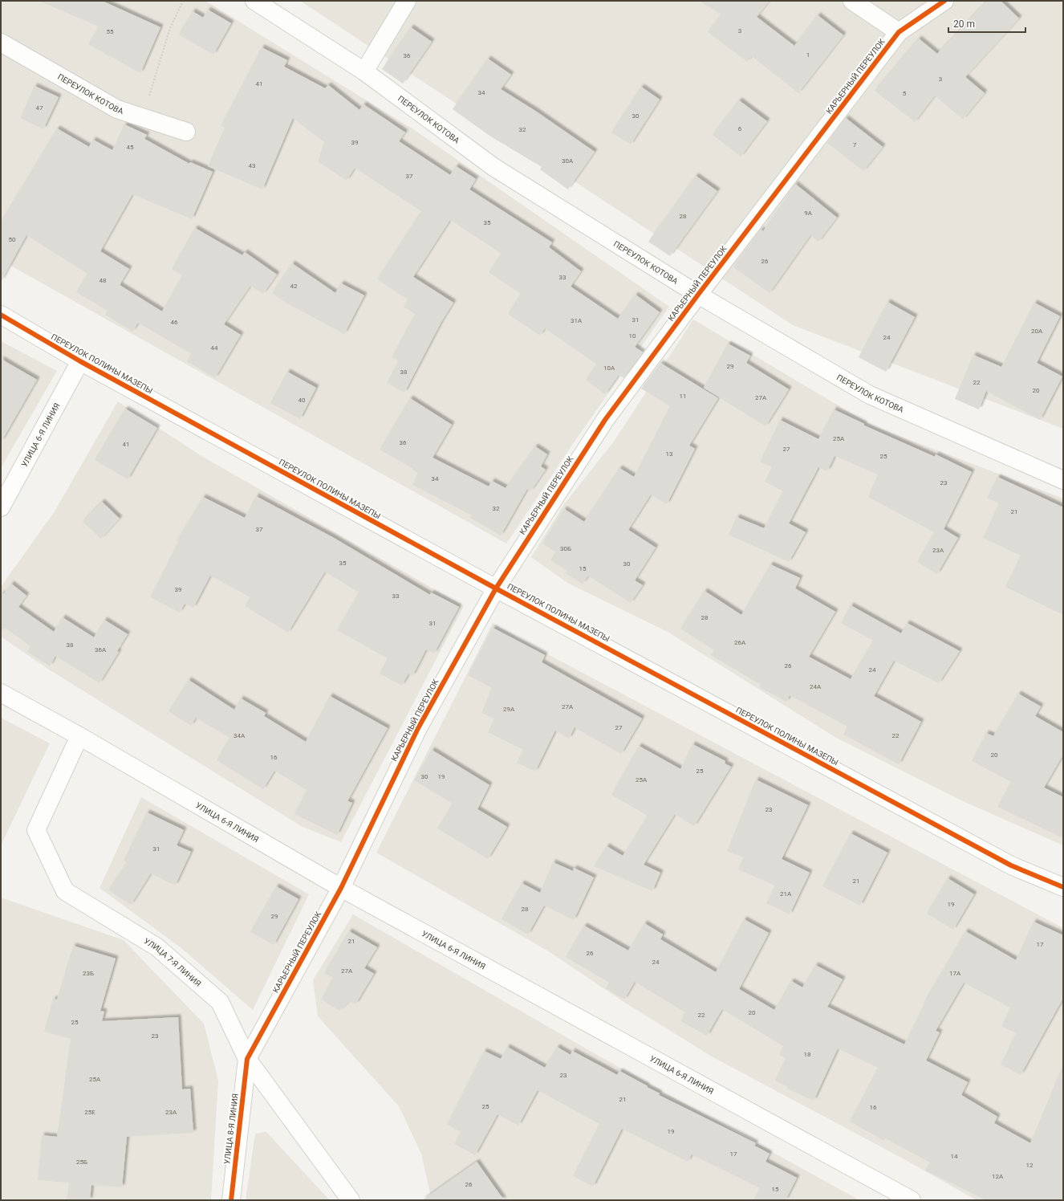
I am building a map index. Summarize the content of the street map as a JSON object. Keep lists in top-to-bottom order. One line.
{"streets":{"street":["КАРЬЕРНЫЙ ПЕРЕУЛОК","ПЕРЕУЛОК КОТОВА","ПЕРЕУЛОК ПОЛИНЫ МАЗЕПЫ","УЛИЦА 6-Я ЛИНИЯ","УЛИЦА 7-Я ЛИНИЯ","УЛИЦА 8-Я ЛИНИЯ"]},"crossings":[["КАРЬЕРНЫЙ ПЕРЕУЛОК","ПЕРЕУЛОК КОТОВА"],["КАРЬЕРНЫЙ ПЕРЕУЛОК","ПЕРЕУЛОК ПОЛИНЫ МАЗЕПЫ"],["КАРЬЕРНЫЙ ПЕРЕУЛОК","УЛИЦА 6-Я ЛИНИЯ"],["КАРЬЕРНЫЙ ПЕРЕУЛОК","УЛИЦА 7-Я ЛИНИЯ"],["КАРЬЕРНЫЙ ПЕРЕУЛОК","УЛИЦА 8-Я ЛИНИЯ"],["ПЕРЕУЛОК ПОЛИНЫ МАЗЕПЫ","УЛИЦА 6-Я ЛИНИЯ"],["УЛИЦА 6-Я ЛИНИЯ","УЛИЦА 7-Я ЛИНИЯ"],["УЛИЦА 7-Я ЛИНИЯ","УЛИЦА 8-Я ЛИНИЯ"]],"house_numbers":["3","55","1","36","3","41","34","5","47","30","6","32","39","7","45","30А","43","37","9А","28","35","50","26","33","48","42","31","31А","46","20А","10","24","44","29","10А","38","22","20","11","27А","40","25А","36","41","27","13","25","34","23","32","21","37","30Б","23А","35","30","15","39","33","28","31","26А","38","36А","26","24","24А","27А","29А","27","34А","22","20","16","25","30","19","25А","23","31","21","21А","19","28","29","21","17","26","24","27А","23Б","17А","20","22","25","23","18","23","25А","21","25","16","25Е","23А","19","17","14","25Б","12","12А","26","15"],"scale_bar":"20 m"}
